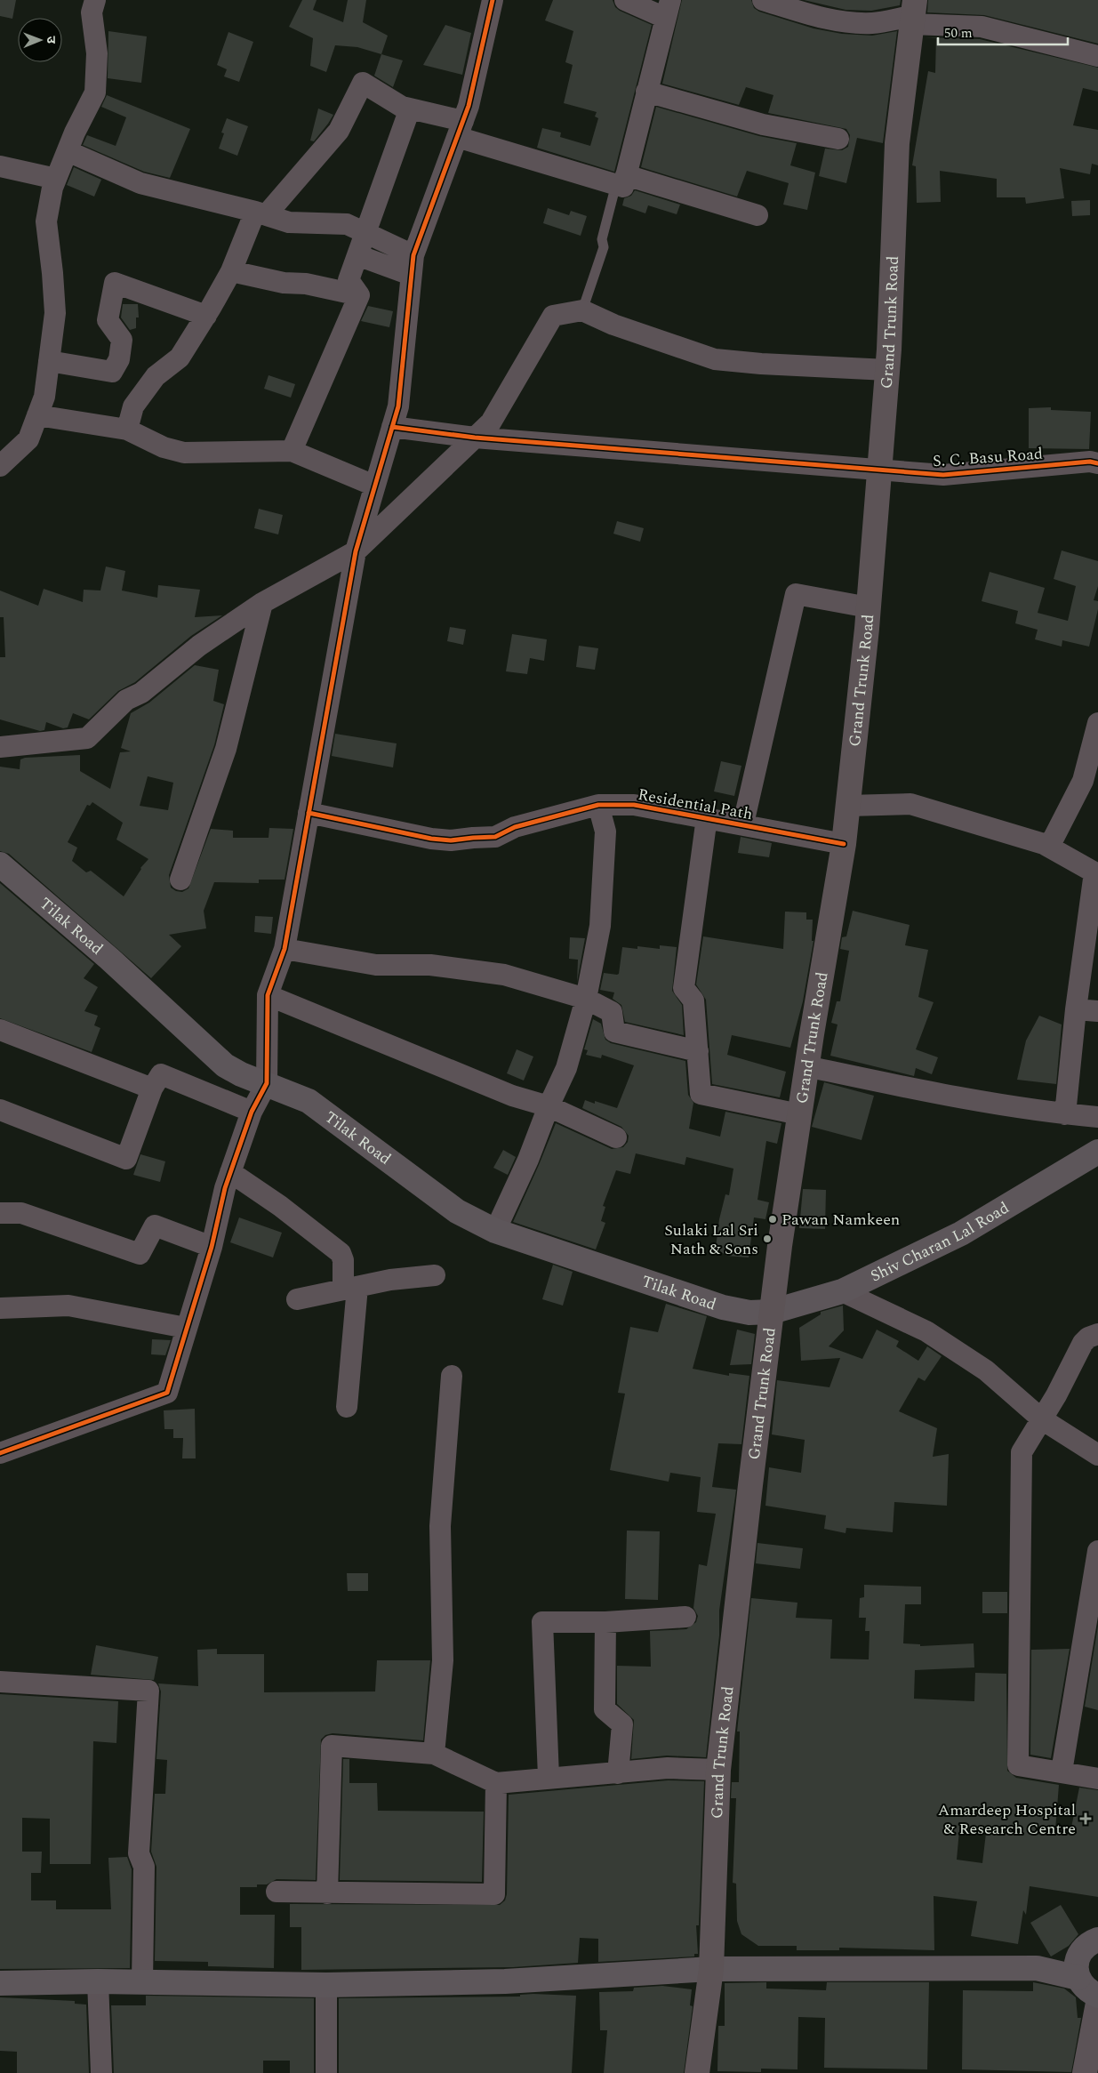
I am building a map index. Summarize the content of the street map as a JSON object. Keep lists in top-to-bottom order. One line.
{"streets":{"main road":["Grand Trunk Road","Tilak Road","Shiv Charan Lal Road"],"street":["S. C. Basu Road","Residential Path"]},"crossings":[["Grand Trunk Road","S. C. Basu Road"],["Grand Trunk Road","Residential Path"],["Grand Trunk Road","Tilak Road"],["Grand Trunk Road","Shiv Charan Lal Road"],["Tilak Road","Shiv Charan Lal Road"]],"places":{"other":["Pawan Namkeen","Sulaki Lal Sri Nath & Sons"],"health":["Amardeep Hospital & Research Centre"]},"scale_bar":"50 m","north":"right"}
